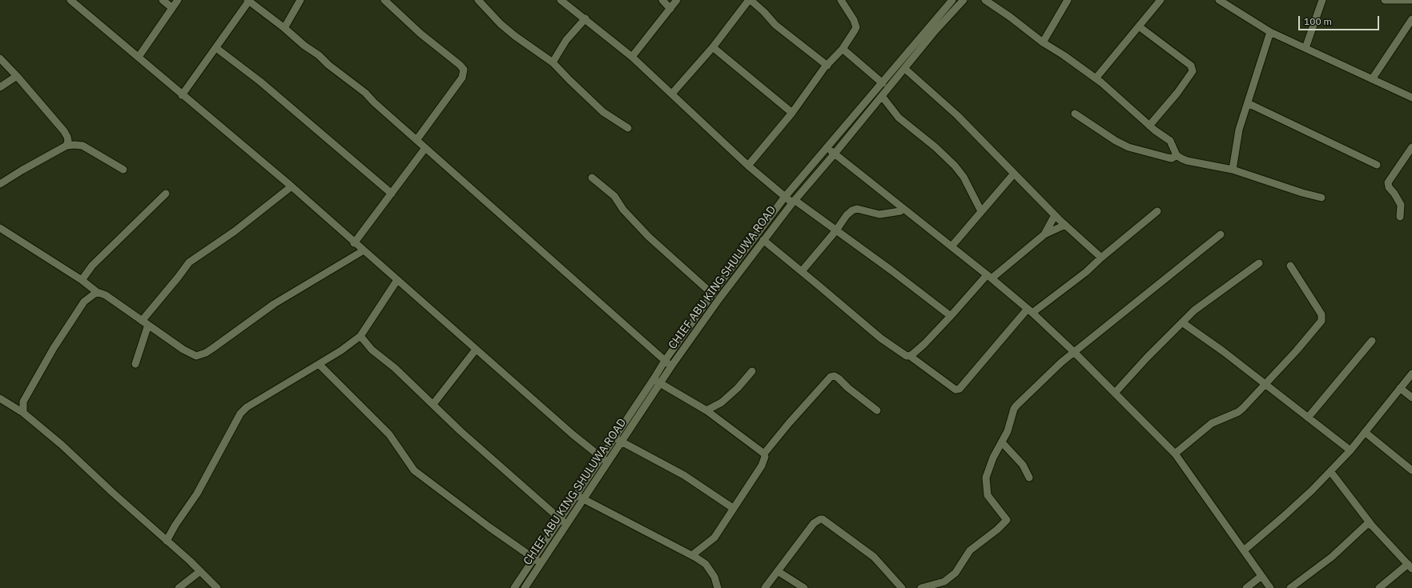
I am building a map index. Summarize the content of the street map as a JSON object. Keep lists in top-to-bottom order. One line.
{"streets":{"street":["CHIEF ABU KING SHULUWA ROAD"]},"scale_bar":"100 m"}
